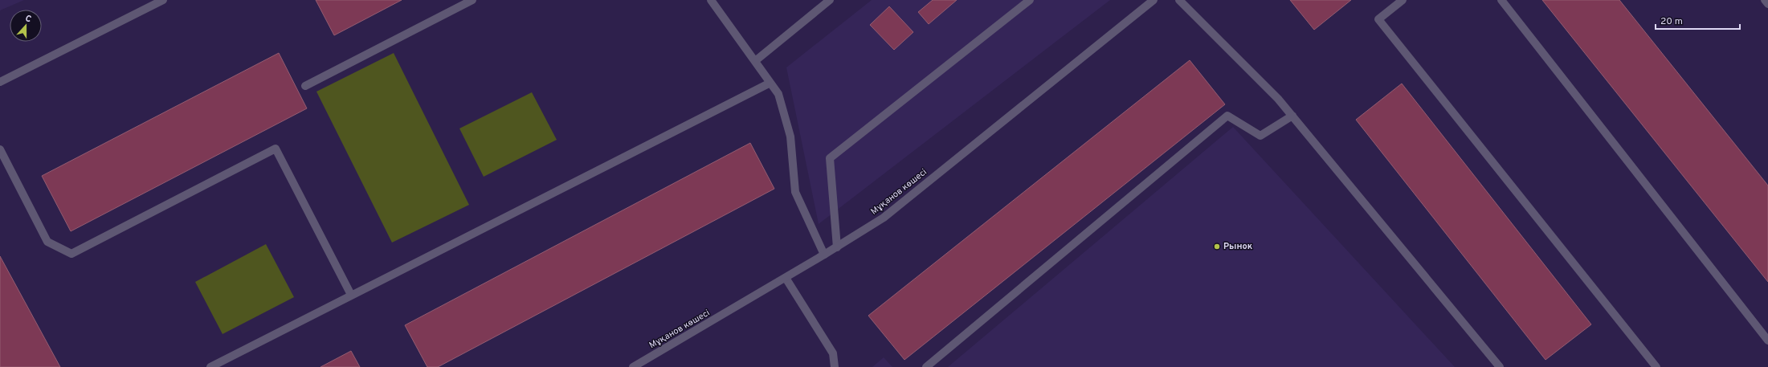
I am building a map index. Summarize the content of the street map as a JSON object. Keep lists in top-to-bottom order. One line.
{"streets":{"street":["Мұқанов көшесі"]},"places":["Рынок"],"scale_bar":"20 m","north":"top"}
